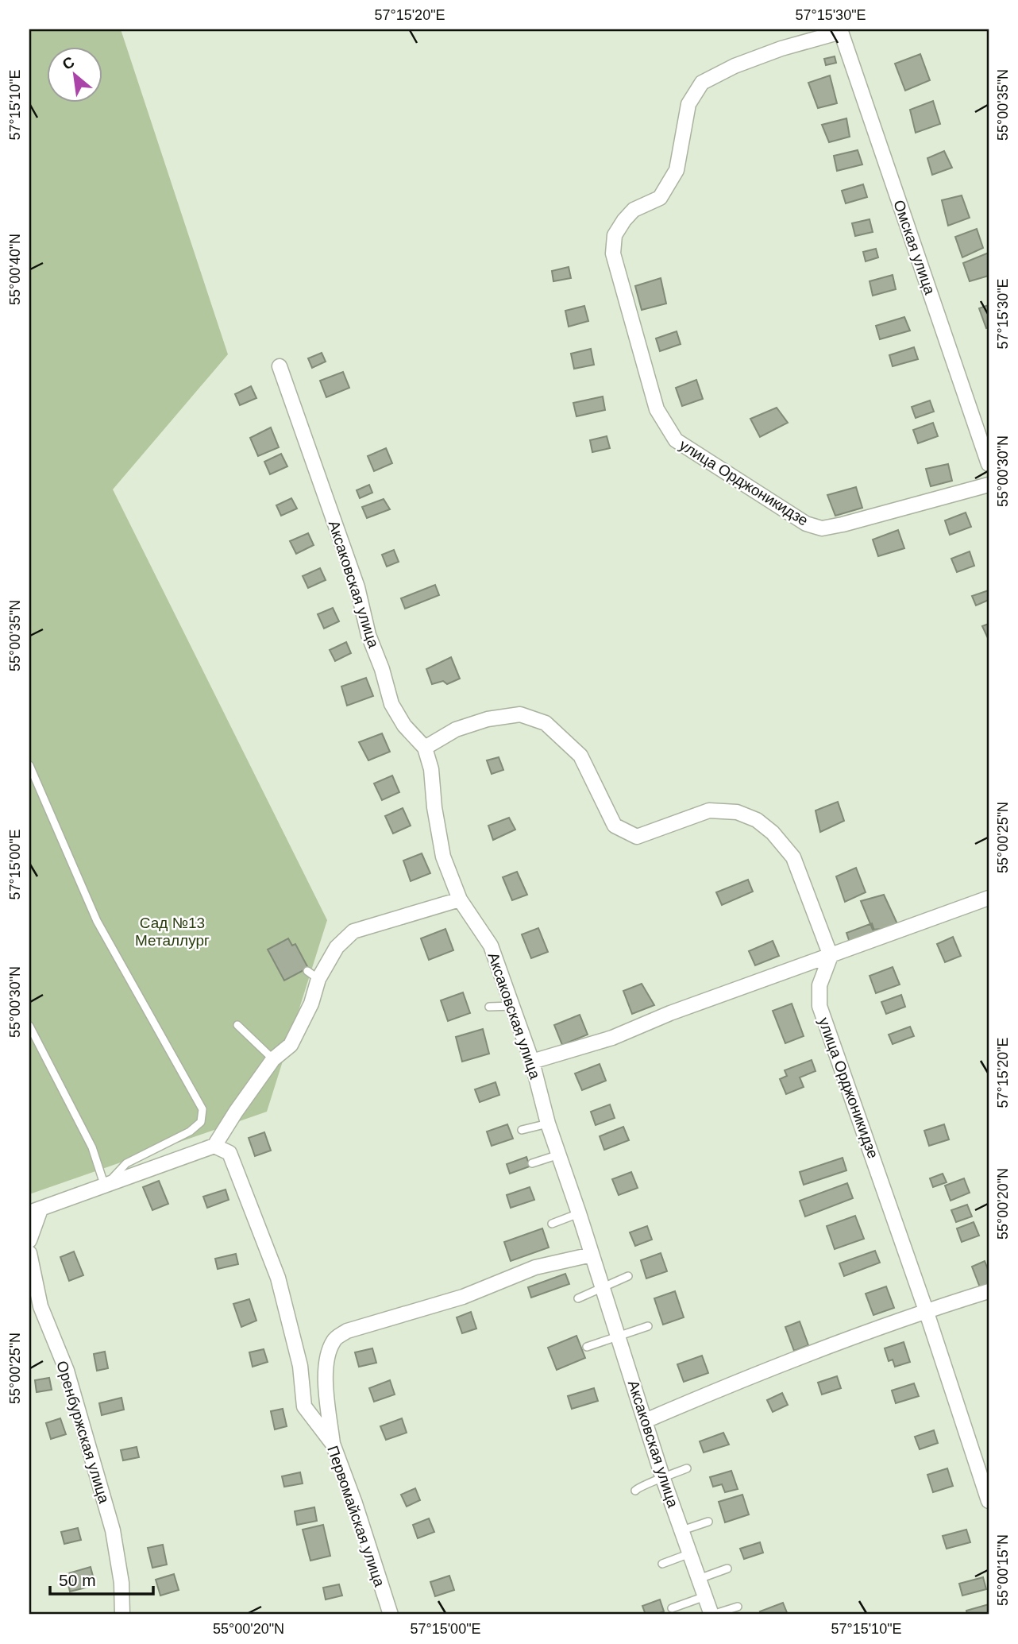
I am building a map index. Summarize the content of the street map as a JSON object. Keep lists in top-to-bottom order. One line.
{"streets":{"street":["Омская улица","улица Орджоникидзе","Аксаковская улица","Оренбуржская улица","Первомайская улица"]},"crossings":[["Омская улица","улица Орджоникидзе"]],"parks":["Сад №13 Металлург"],"scale_bar":"50 m","north":"top left","coordinates":["57°15'20\"E","57°15'30\"E","55°00'35\"N","57°15'10\"E","55°00'40\"N","55°00'30\"N","55°00'25\"N","57°15'00\"E","55°00'20\"N","55°00'15\"N"]}
